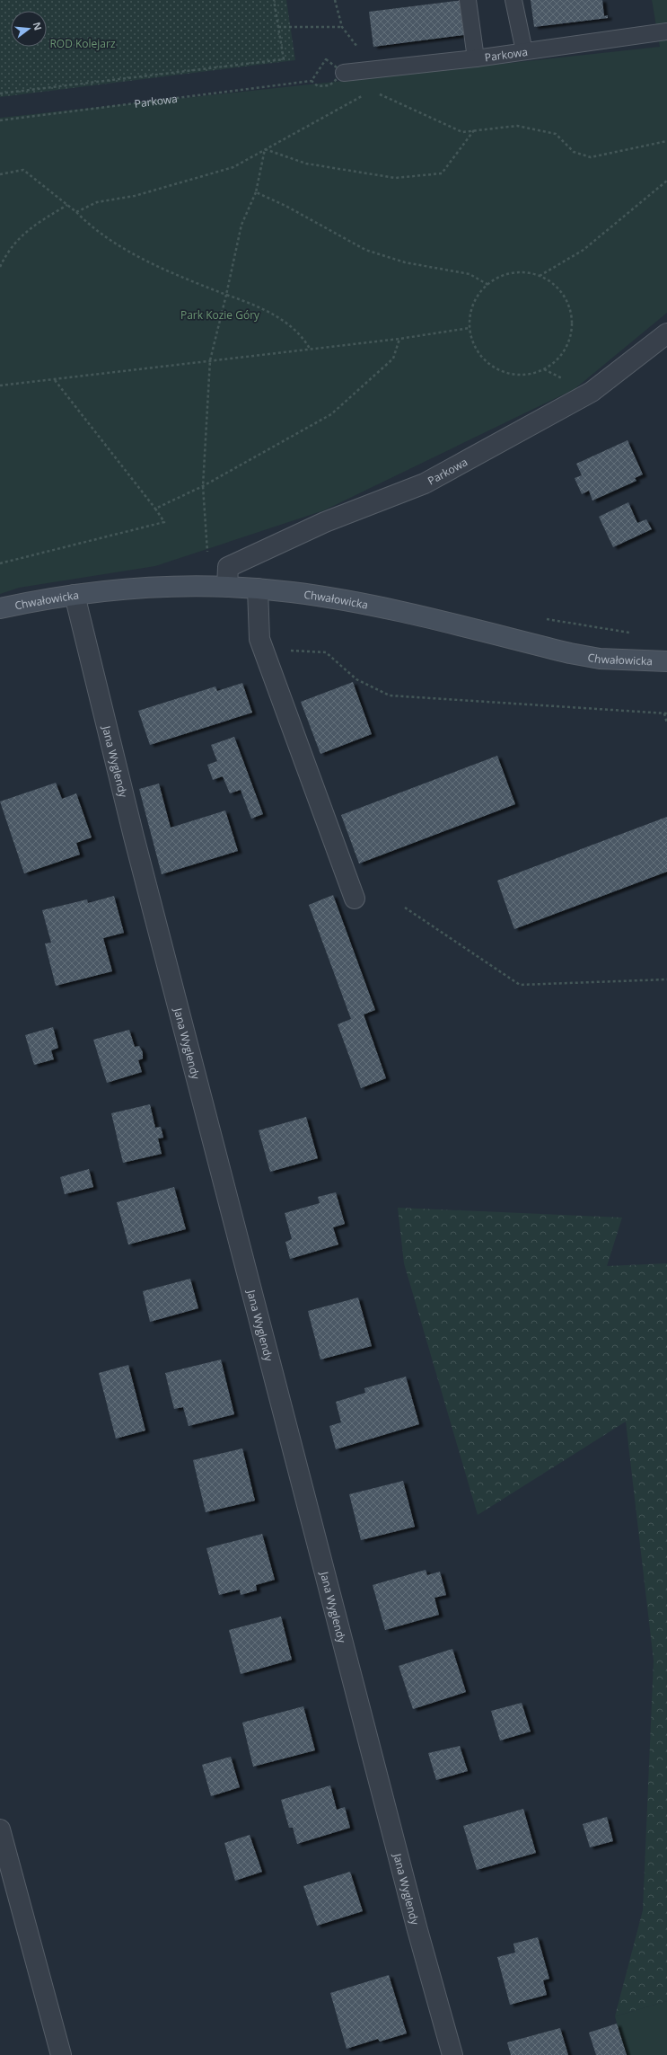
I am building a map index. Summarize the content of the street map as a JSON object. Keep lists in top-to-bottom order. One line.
{"streets":{"main road":["Chwałowicka"],"street":["Parkowa","Jana Wyglendy"]},"crossings":[["Parkowa","Chwałowicka"],["Chwałowicka","Jana Wyglendy"]],"parks":["ROD Kolejarz","Park Kozie Góry"],"north":"right"}
